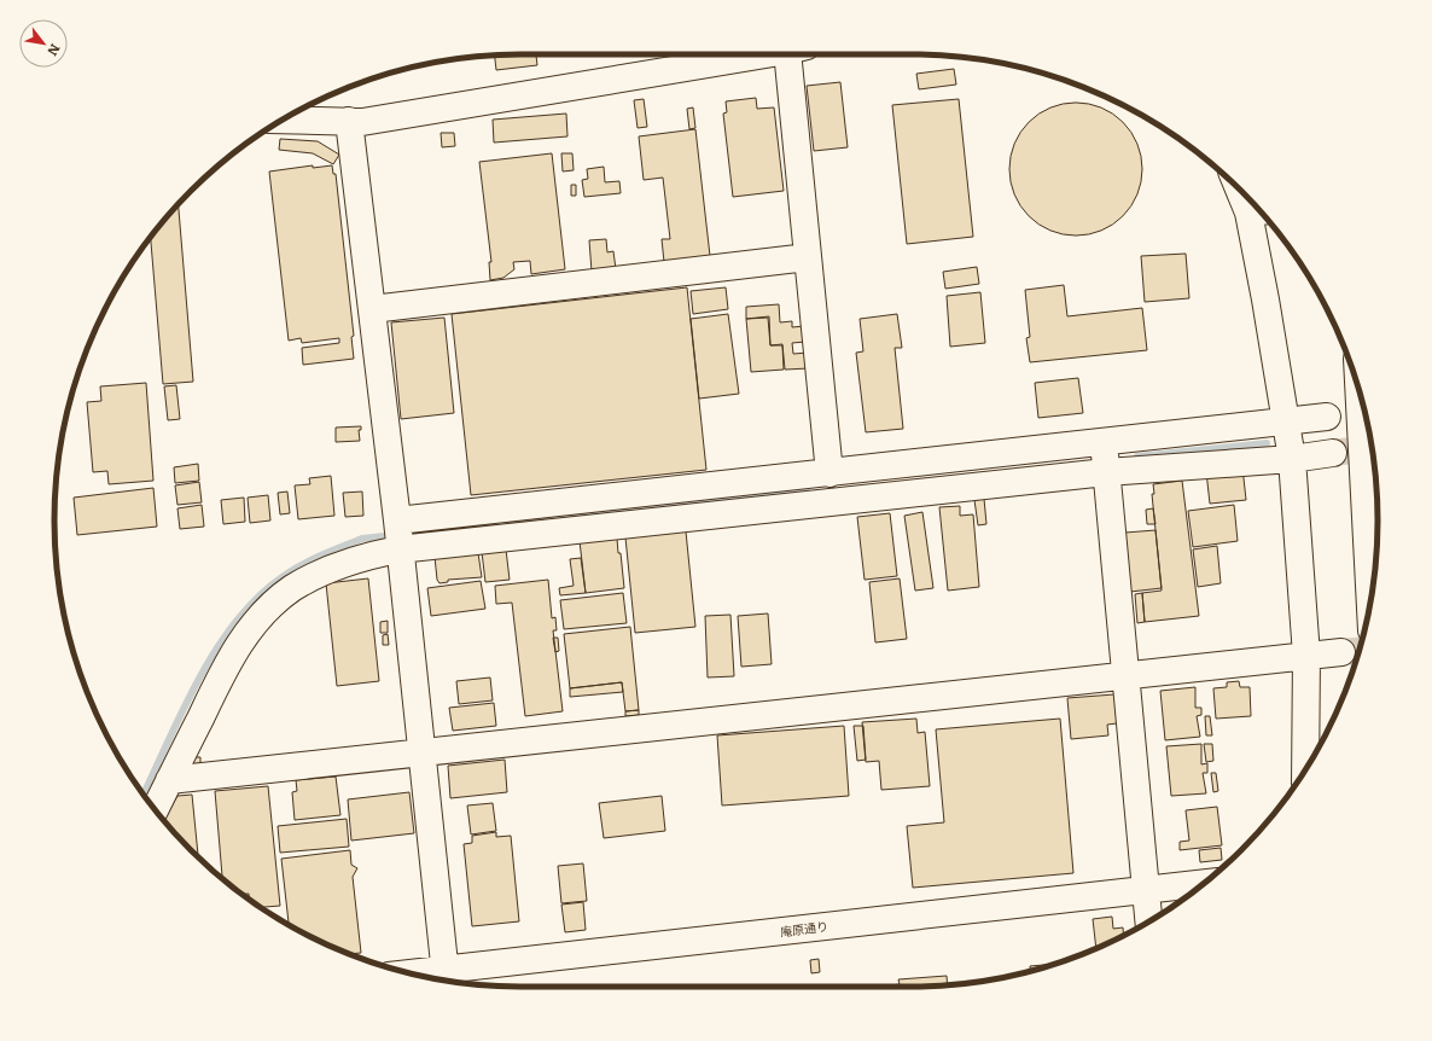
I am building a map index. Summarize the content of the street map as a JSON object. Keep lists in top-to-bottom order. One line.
{"streets":{"main road":["庵原通り"]},"north":"bottom right"}
